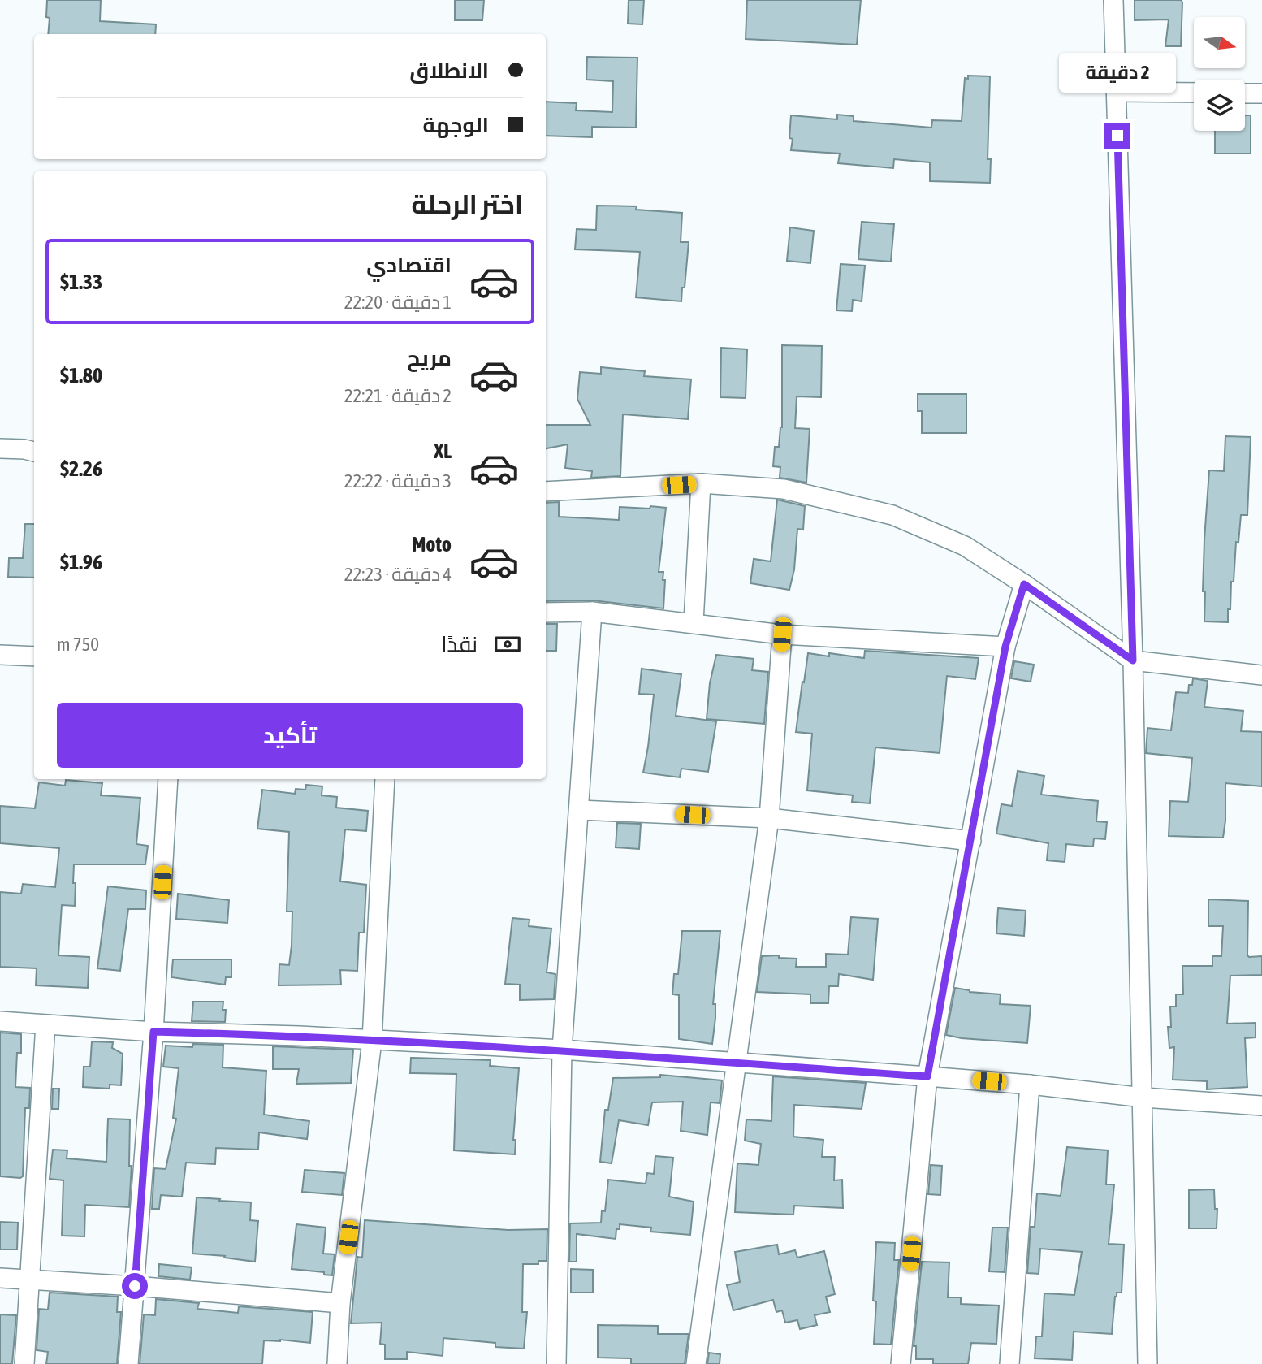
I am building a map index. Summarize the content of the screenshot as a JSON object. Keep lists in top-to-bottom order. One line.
{"north":"right","page":{"banner":["الانطلاق","الوجهة"],"bubble":"2 دقيقة","heading":"اختر الرحلة","list":[{"name":"اقتصادي","note":"1 دقيقة · 22:20","value":"$1.33"},{"name":"مريح","note":"2 دقيقة · 22:21","value":"$1.80"},{"name":"XL","note":"3 دقيقة · 22:22","value":"$2.26"},{"name":"Moto","note":"4 دقيقة · 22:23","value":"$1.96"}],"pay":["نقدًا","750 m"],"buttons":"تأكيد"}}
